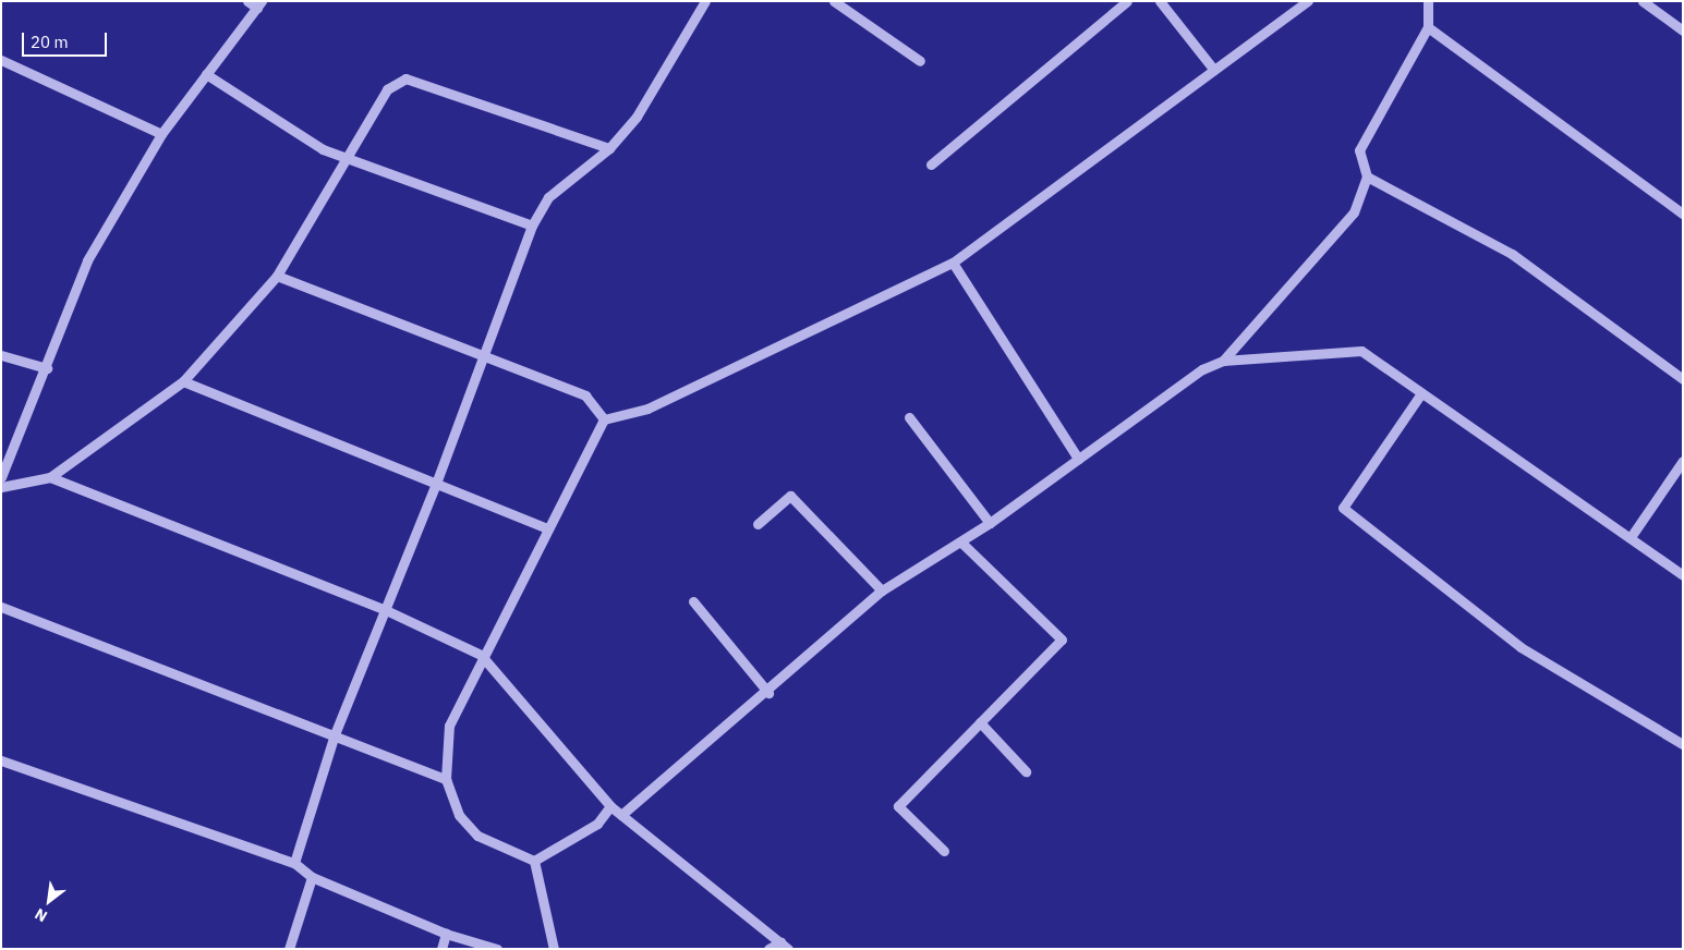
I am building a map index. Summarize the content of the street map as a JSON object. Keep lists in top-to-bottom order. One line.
{"scale_bar":"20 m","north":"bottom left"}
